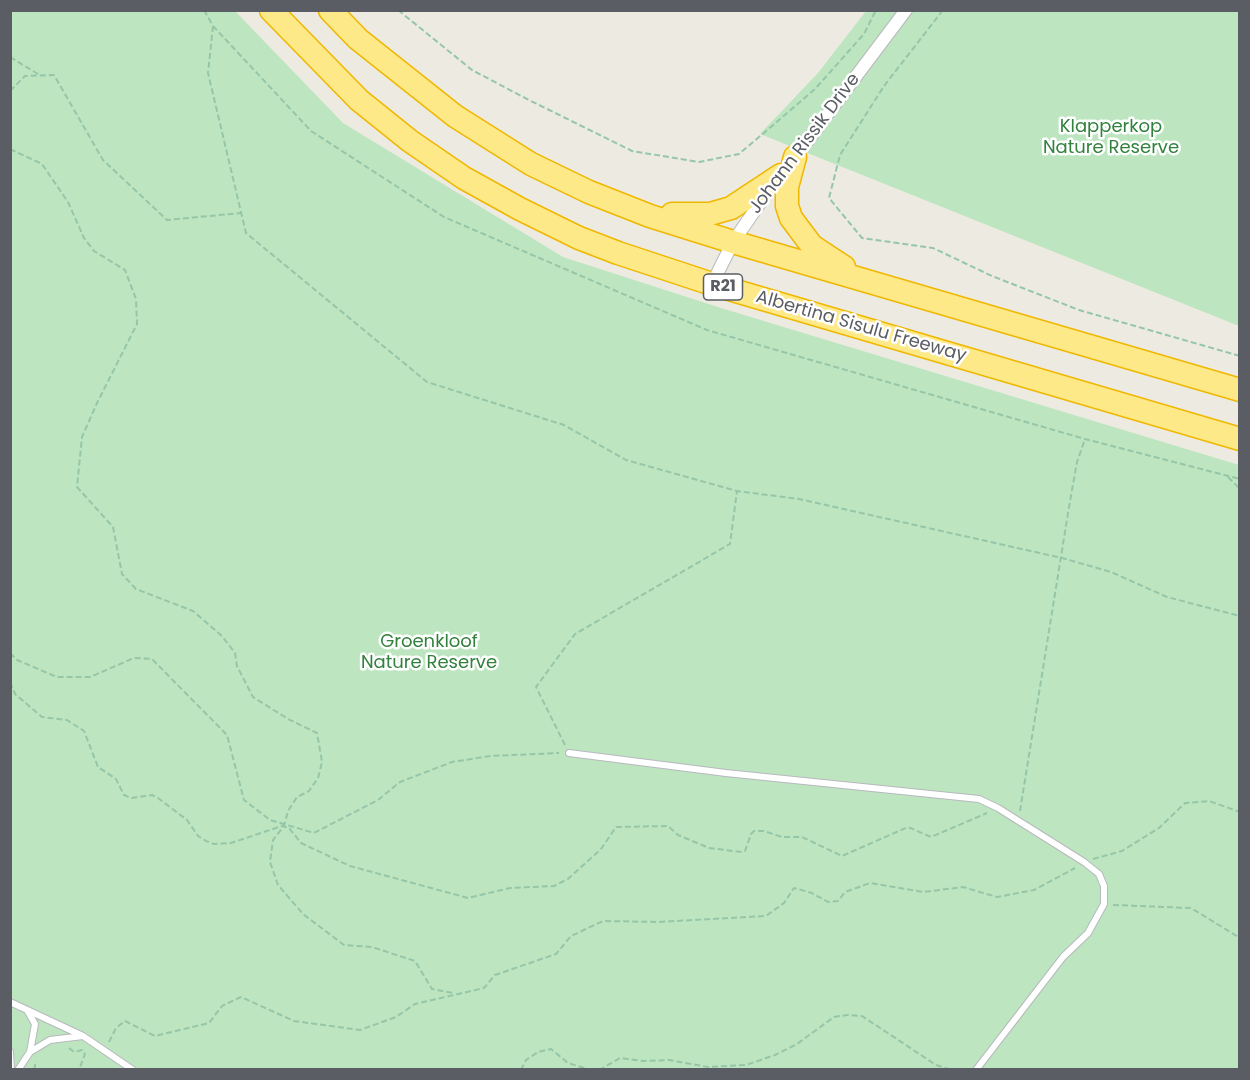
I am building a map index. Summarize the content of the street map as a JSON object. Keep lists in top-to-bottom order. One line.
{"streets":{"highway":["R21","Albertina Sisulu Freeway"],"street":["Johann Rissik Drive"]},"crossings":[["Johann Rissik Drive","Albertina Sisulu Freeway"]],"parks":["Klapperkop Nature Reserve","Groenkloof Nature Reserve"]}
